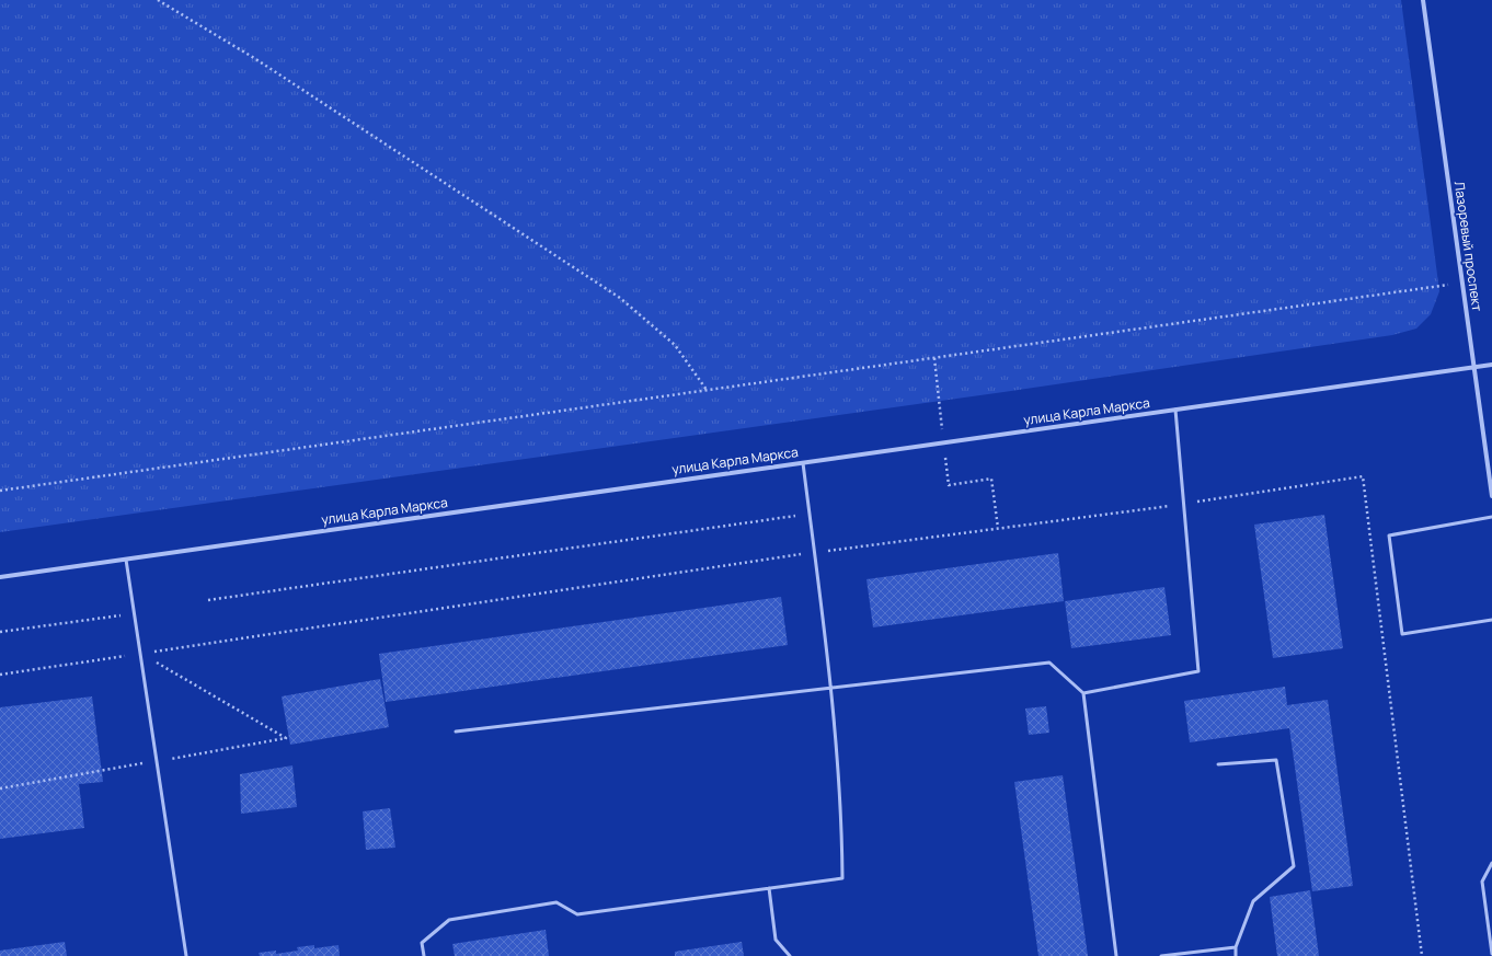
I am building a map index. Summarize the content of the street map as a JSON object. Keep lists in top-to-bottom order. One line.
{"streets":{"street":["Лазоревый проспект","улица Карла Маркса"]},"crossings":[["Лазоревый проспект","улица Карла Маркса"]]}
